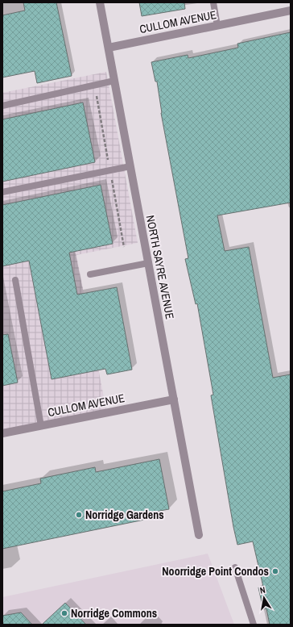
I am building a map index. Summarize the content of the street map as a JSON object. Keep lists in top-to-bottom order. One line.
{"streets":{"street":["CULLOM AVENUE","NORTH SAYRE AVENUE"]},"crossings":[["CULLOM AVENUE","NORTH SAYRE AVENUE"]],"places":["Norridge Gardens","Noorridge Point Condos","Norridge Commons"],"north":"top"}
